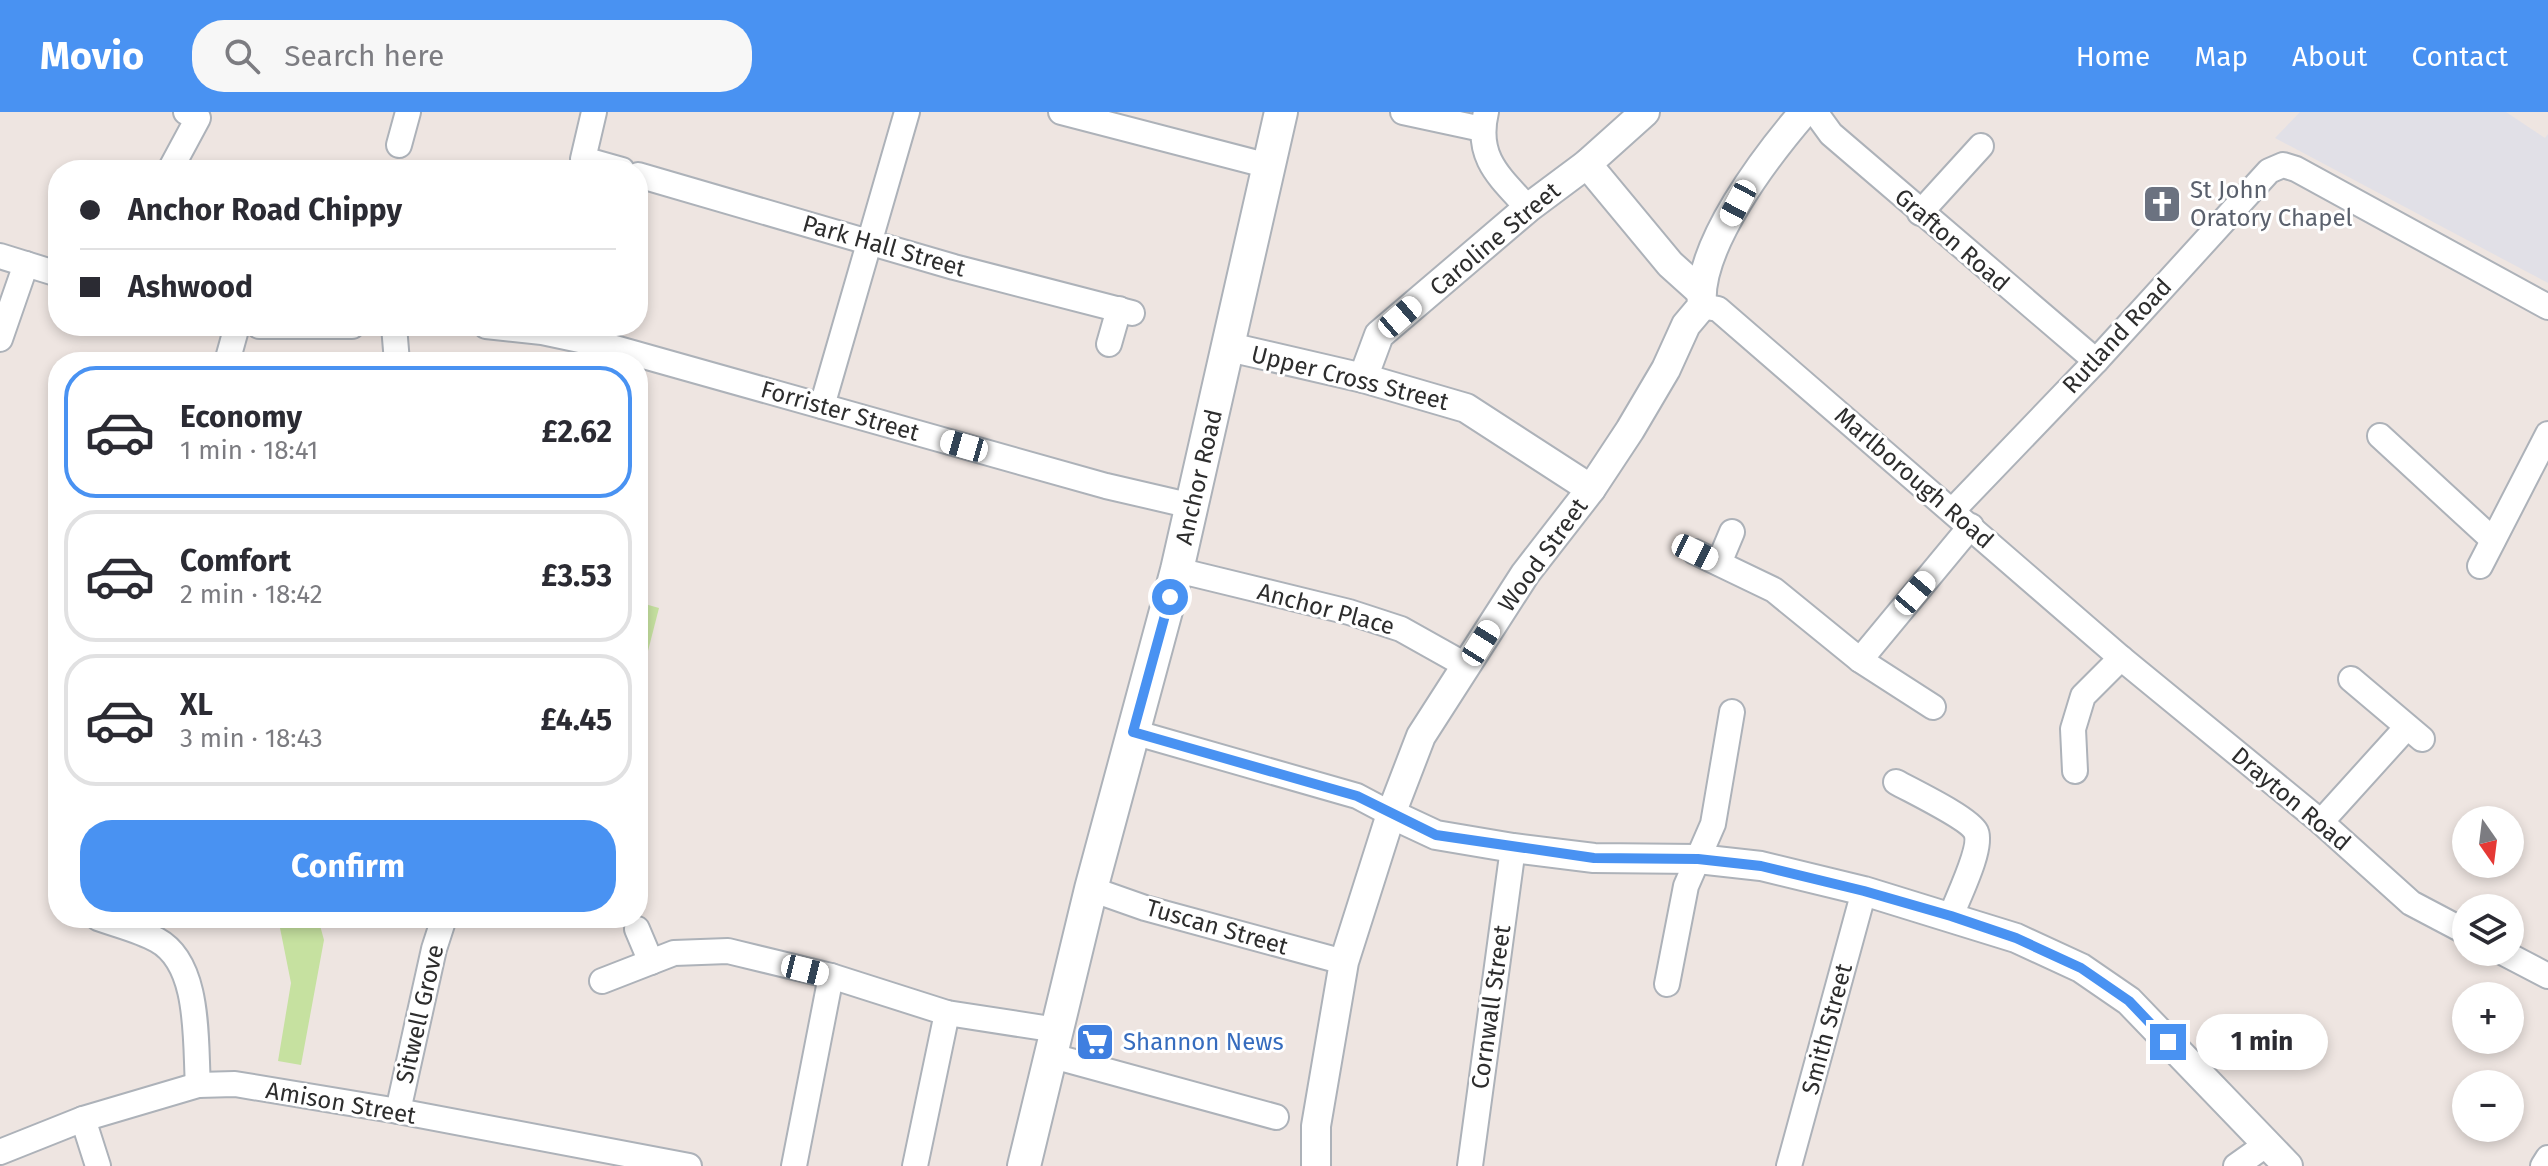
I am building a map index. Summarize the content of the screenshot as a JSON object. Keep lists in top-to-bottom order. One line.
{"streets":{"main road":["Anchor Road"],"street":["Caroline Street","Grafton Road","Park Hall Street","Rutland Road","Upper Cross Street","Forrister Street","Marlborough Road","Wood Street","Anchor Place","Drayton Road","Tuscan Street","Cornwall Street","Sitwell Grove","Smith Street","Amison Street"]},"crossings":[["Caroline Street","Upper Cross Street"],["Grafton Road","Rutland Road"],["Rutland Road","Marlborough Road"],["Upper Cross Street","Anchor Road"],["Upper Cross Street","Wood Street"],["Forrister Street","Anchor Road"],["Anchor Road","Anchor Place"],["Anchor Road","Tuscan Street"],["Marlborough Road","Wood Street"],["Marlborough Road","Drayton Road"],["Wood Street","Anchor Place"],["Wood Street","Tuscan Street"],["Sitwell Grove","Amison Street"]],"places":{"church":["St John Oratory Chapel"],"supermarket":["Shannon News"]},"north":"bottom","page":{"header":"Movio","search":"Search here","nav":["Home","Map","About","Contact"],"banner":["Anchor Road Chippy","Ashwood"],"list":[{"name":"Economy","note":"1 min · 18:41","value":"£2.62"},{"name":"Comfort","note":"2 min · 18:42","value":"£3.53"},{"name":"XL","note":"3 min · 18:43","value":"£4.45"}],"buttons":"Confirm","map_buttons":["+","−"],"bubble":"1 min"}}
